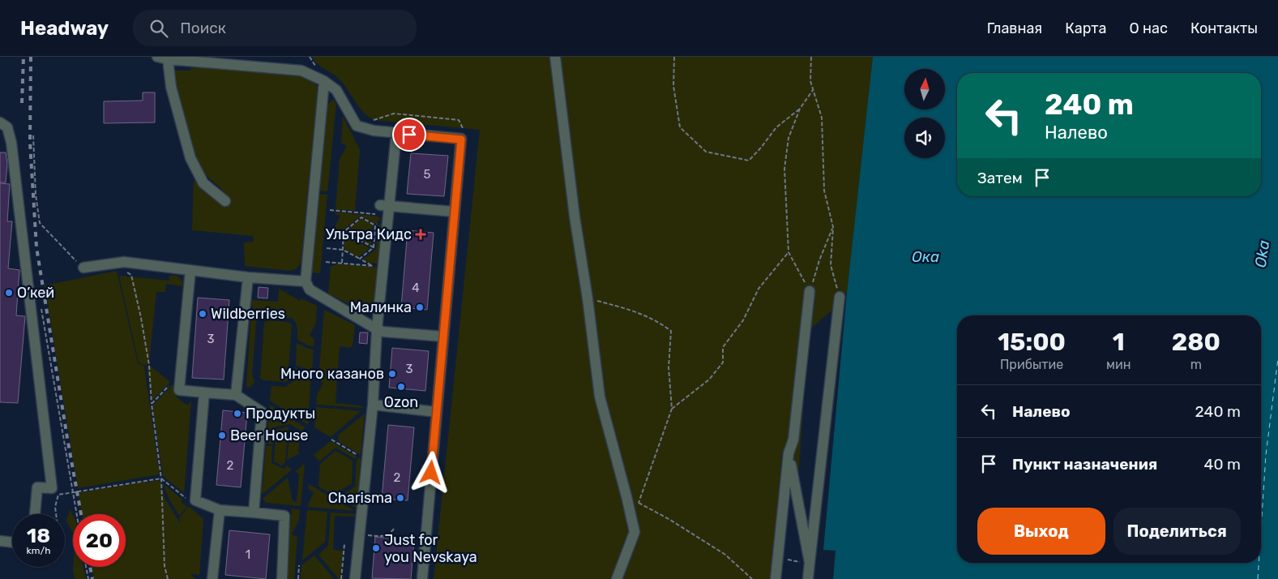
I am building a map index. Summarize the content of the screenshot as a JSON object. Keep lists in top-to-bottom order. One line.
{"water":["Oka","Ока"],"places":{"health":["Ультра Кидс"],"other":["О’кей","Малинка","Wildberries","Много казанов","Ozon","Продукты","Beer House","Charisma","Just for you Nevskaya"]},"house_numbers":["5","4","3","3","2","2","1"],"north":"top","page":{"header":"Headway","search":"Поиск","nav":["Главная","Карта","О нас","Контакты"],"turn":["240 m","Налево"],"then":"Затем","eta":["15:00","Прибытие","1","мин","280","m"],"list":[{"name":"Налево","value":"240 m"},{"name":"Пункт назначения","value":"40 m"}],"buttons":["Выход","Поделиться"],"speed":"18 km/h","limit":"20"}}
